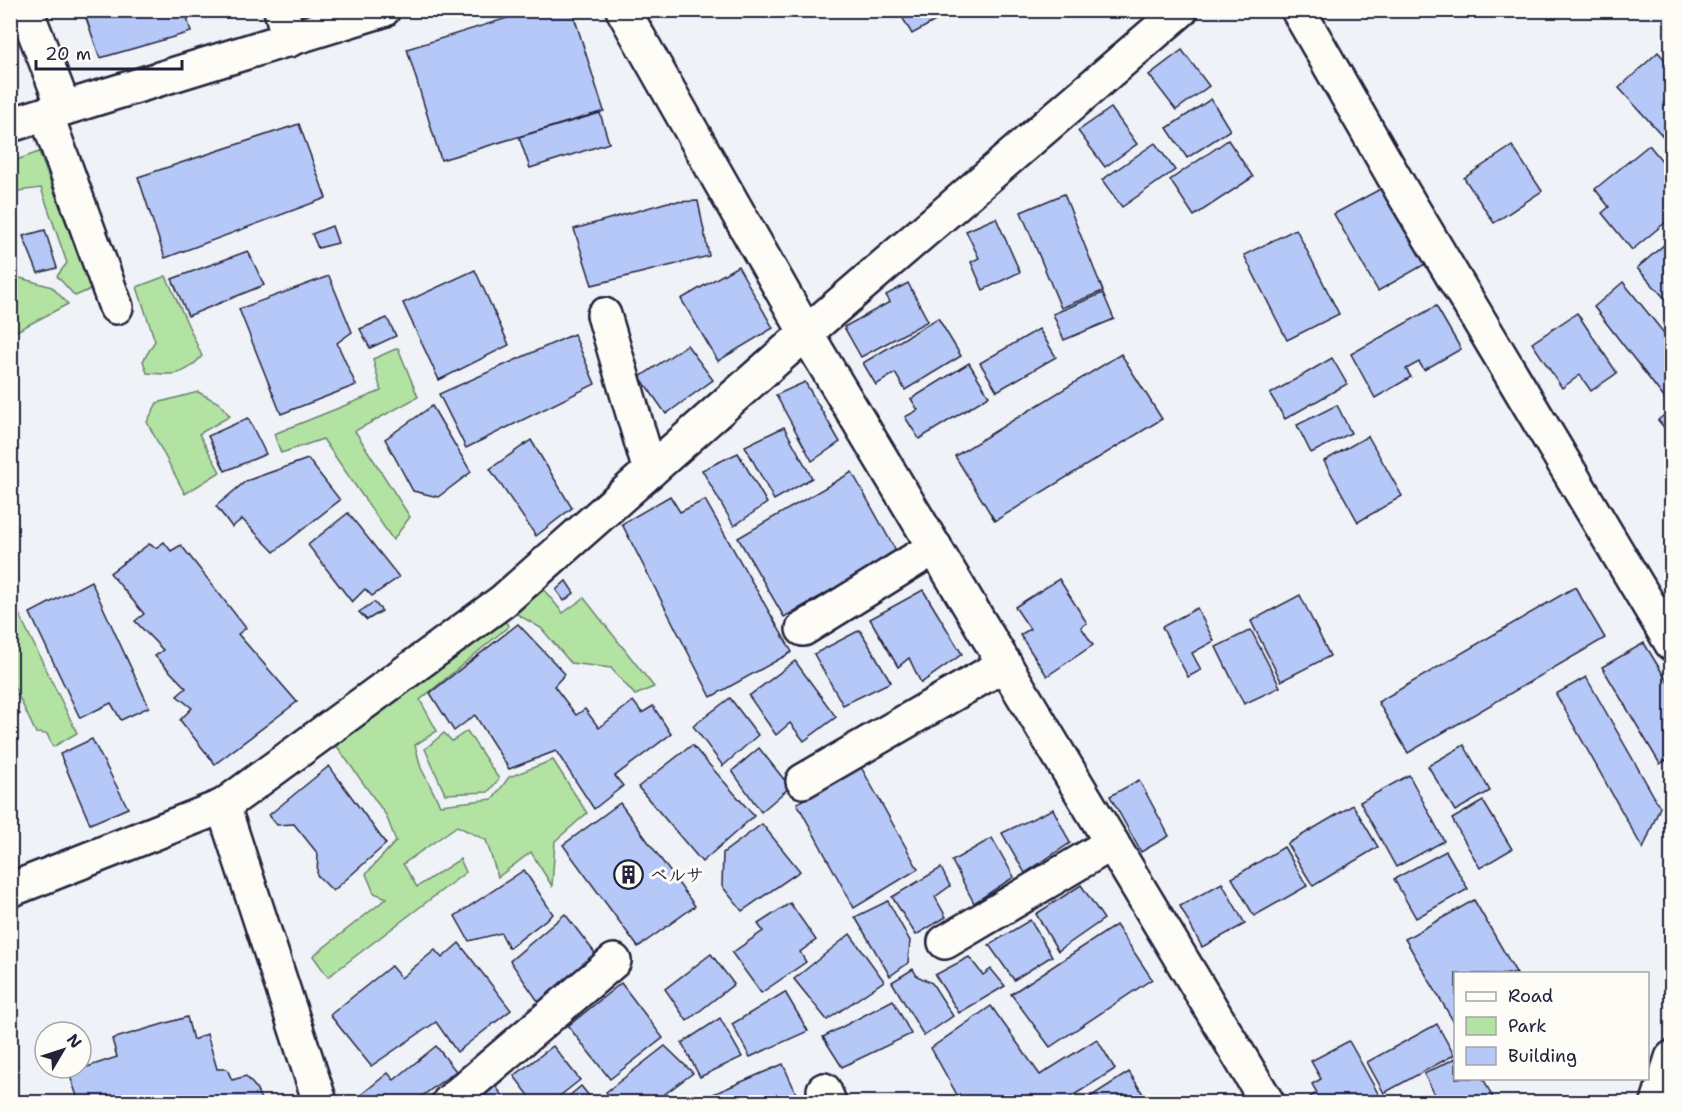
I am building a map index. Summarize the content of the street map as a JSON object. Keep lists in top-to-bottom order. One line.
{"places":{"building":["ベルサ"]},"legend":["Road","Park","Building"],"scale_bar":"20 m","north":"top right"}
